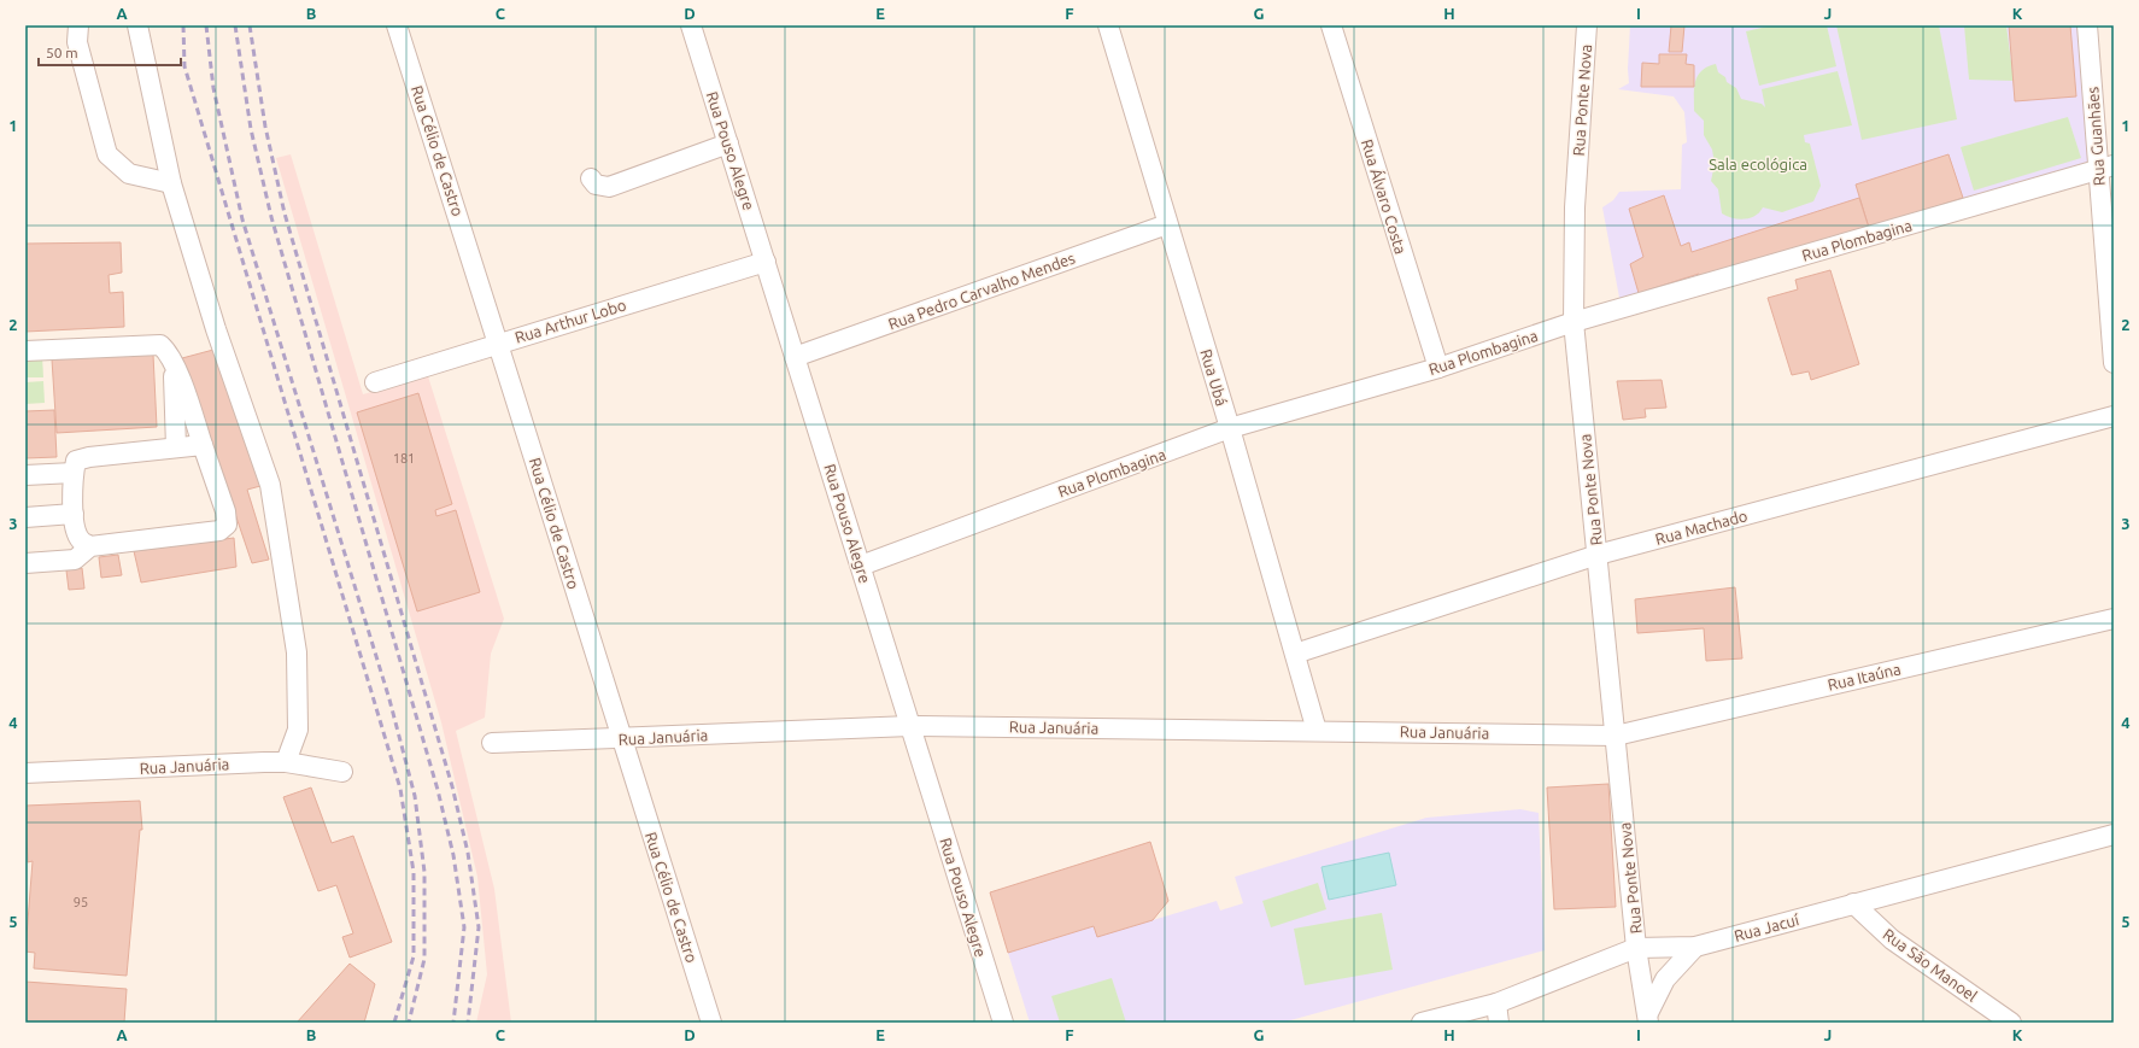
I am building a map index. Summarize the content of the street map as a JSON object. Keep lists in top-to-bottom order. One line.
{"streets":{"street":["Rua Ponte Nova","Rua Guanhães","Rua Célio de Castro","Rua Pouso Alegre","Rua Álvaro Costa","Rua Plombagina","Rua Pedro Carvalho Mendes","Rua Arthur Lobo","Rua Ubá","Rua Machado","Rua Itaúna","Rua Januária","Rua Jacuí","Rua São Manoel"]},"crossings":[["Rua Ponte Nova","Rua Plombagina"],["Rua Ponte Nova","Rua Machado"],["Rua Ponte Nova","Rua Itaúna"],["Rua Ponte Nova","Rua Januária"],["Rua Ponte Nova","Rua Jacuí"],["Rua Guanhães","Rua Plombagina"],["Rua Célio de Castro","Rua Arthur Lobo"],["Rua Célio de Castro","Rua Januária"],["Rua Pouso Alegre","Rua Plombagina"],["Rua Pouso Alegre","Rua Pedro Carvalho Mendes"],["Rua Pouso Alegre","Rua Arthur Lobo"],["Rua Pouso Alegre","Rua Januária"],["Rua Álvaro Costa","Rua Plombagina"],["Rua Plombagina","Rua Ubá"],["Rua Pedro Carvalho Mendes","Rua Ubá"],["Rua Ubá","Rua Machado"],["Rua Ubá","Rua Januária"],["Rua Itaúna","Rua Januária"],["Rua Jacuí","Rua São Manoel"]],"parks":["Sala ecológica"],"house_numbers":["181","95"],"scale_bar":"50 m","grid":{"columns":["A","B","C","D","E","F","G","H","I","J","K"],"rows":["1","2","3","4","5"]}}
